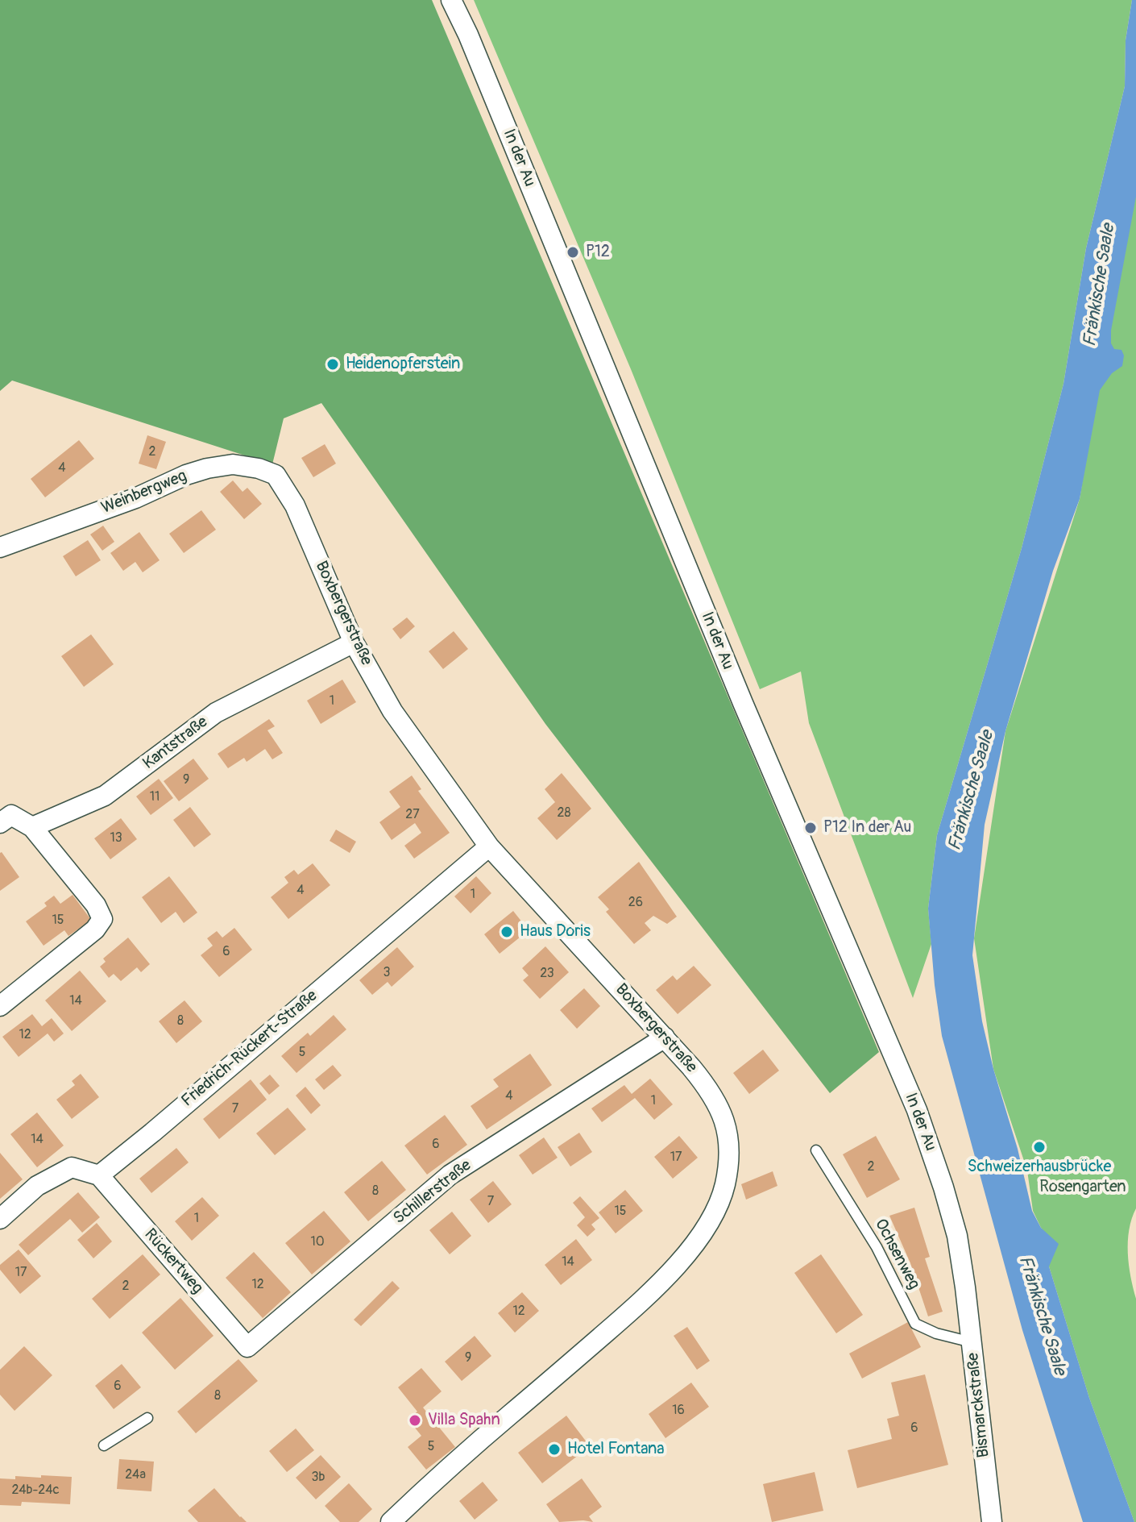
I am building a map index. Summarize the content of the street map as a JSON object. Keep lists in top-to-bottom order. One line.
{"streets":{"street":["In der Au","Weinbergweg","Boxbergerstraße","Kantstraße","Friedrich-Rückert-Straße","Schillerstraße","Rückertweg","Bismarckstraße"],"lane":["Ochsenweg"]},"crossings":[["In der Au","Bismarckstraße"],["Weinbergweg","Boxbergerstraße"],["Boxbergerstraße","Kantstraße"],["Boxbergerstraße","Friedrich-Rückert-Straße"],["Boxbergerstraße","Schillerstraße"],["Friedrich-Rückert-Straße","Rückertweg"],["Schillerstraße","Rückertweg"],["Ochsenweg","Bismarckstraße"]],"water":["Fränkische Saale"],"parks":["Rosengarten"],"places":["P12","Heidenopferstein","P12 In der Au","Haus Doris","Schweizerhausbrücke","Villa Spahn","Hotel Fontana"],"house_numbers":["2","4","1","9","11","28","27","13","4","1","26","15","6","3","23","14","8","12","5","4","1","7","14","6","17","2","8","7","15","1","10","14","17","12","2","12","9","6","8","16","6","5","24a","3b","24b-24c"]}
